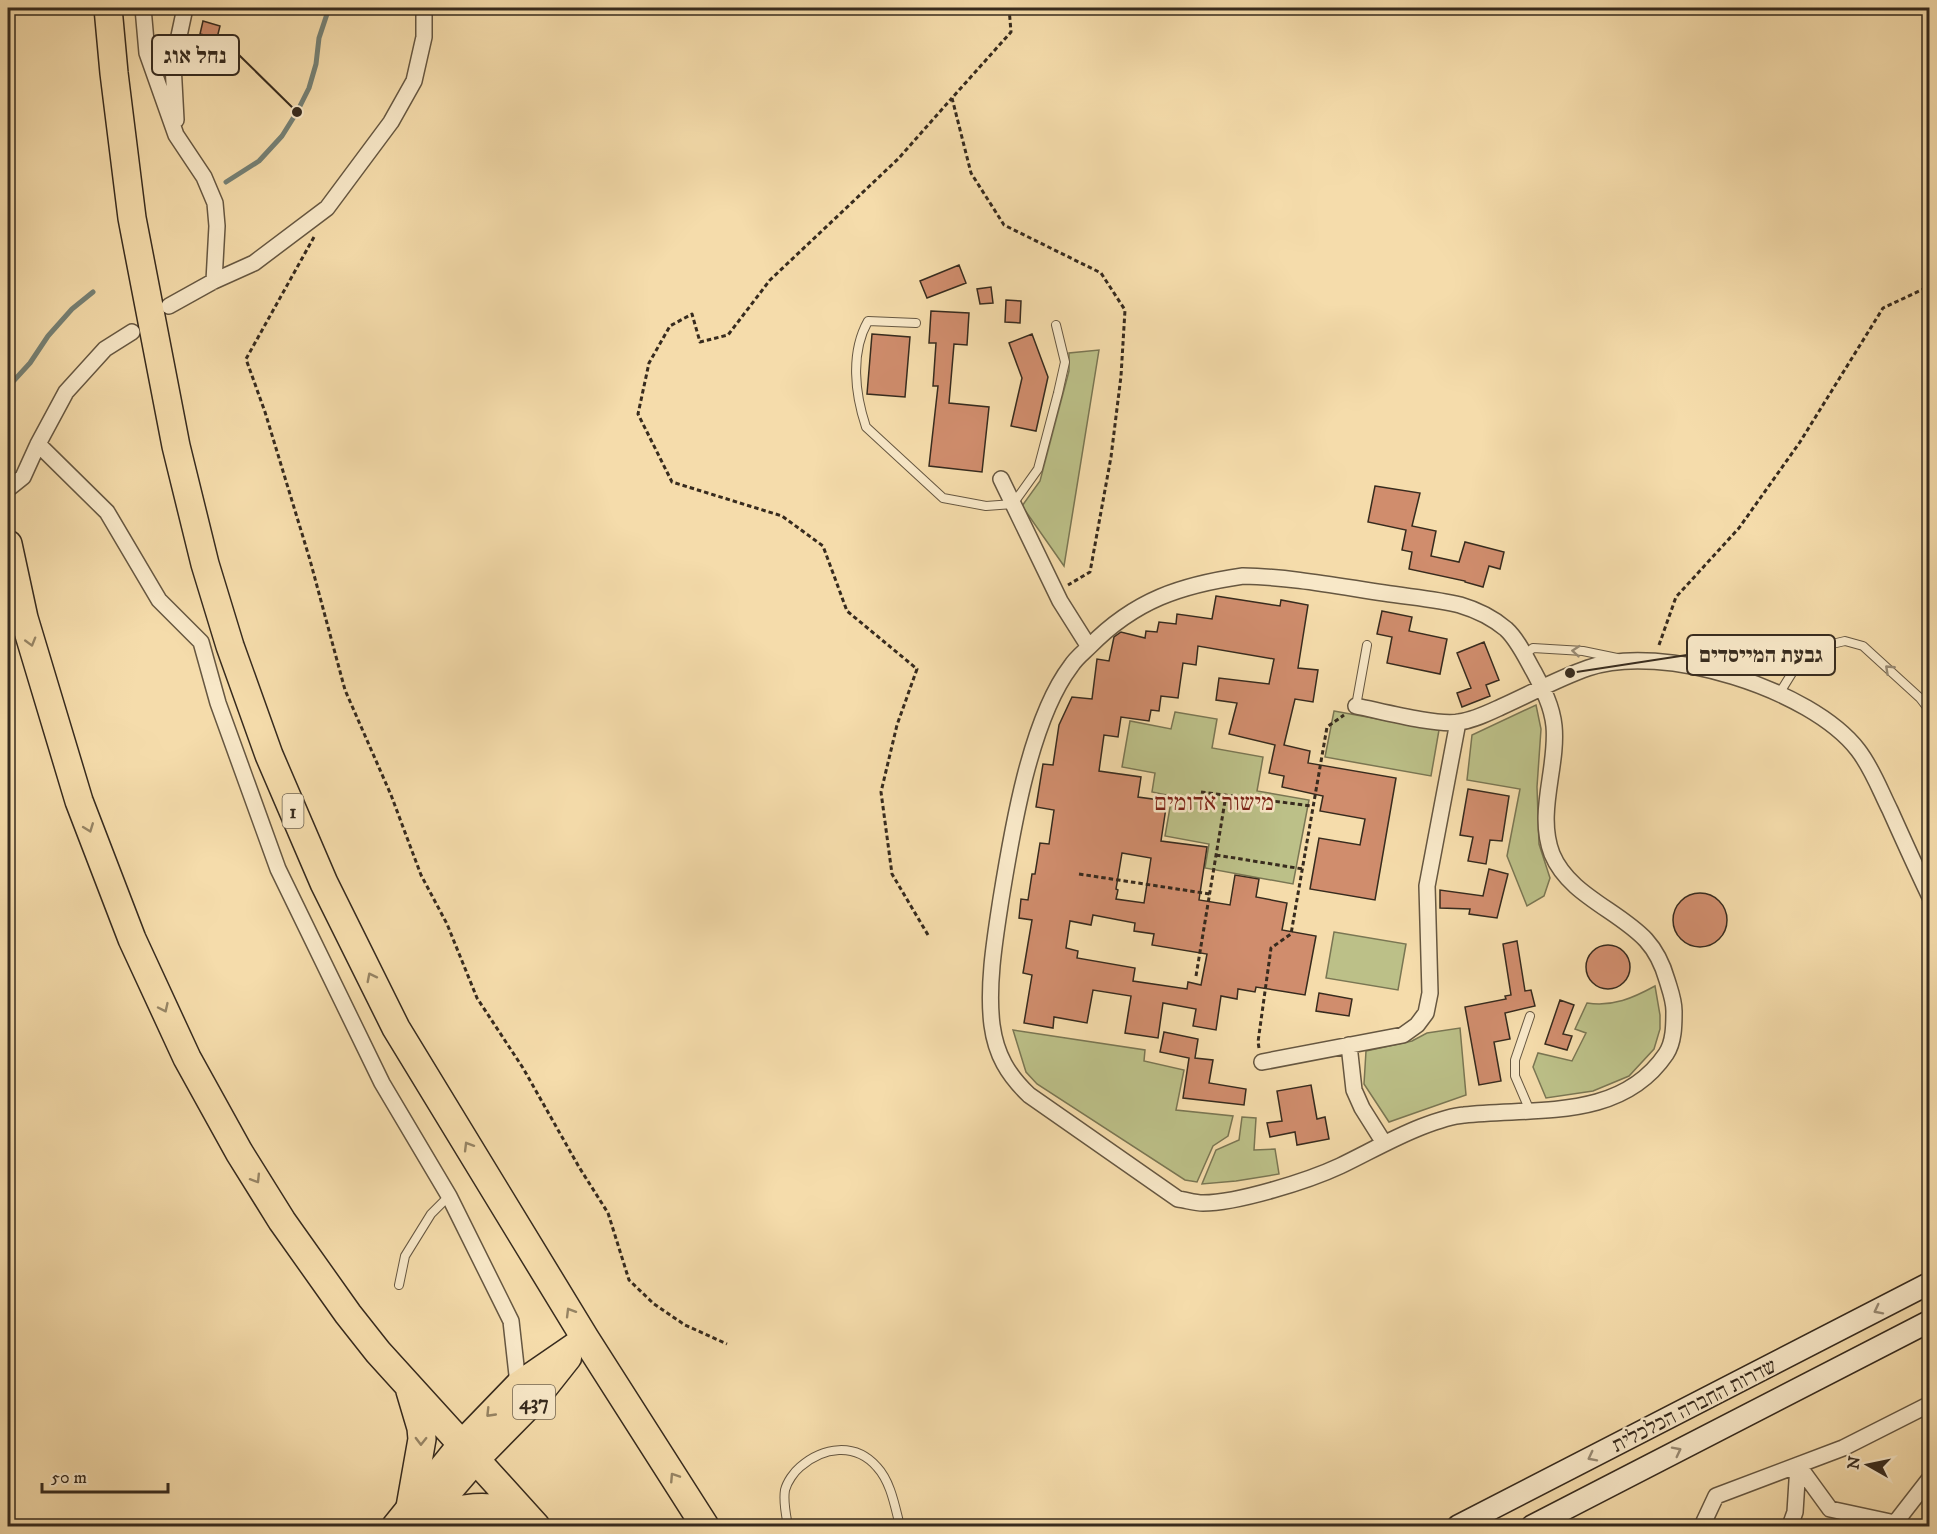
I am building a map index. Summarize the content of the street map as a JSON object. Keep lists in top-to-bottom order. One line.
{"streets":{"highway":["1"],"main road":["437","שדרות החברה הכלכלית"]},"crossings":[["1","437"]],"districts":["מישור אדומים"],"places":["נחל אוג","גבעת המייסדים"],"scale_bar":"50 m","north":"left"}
